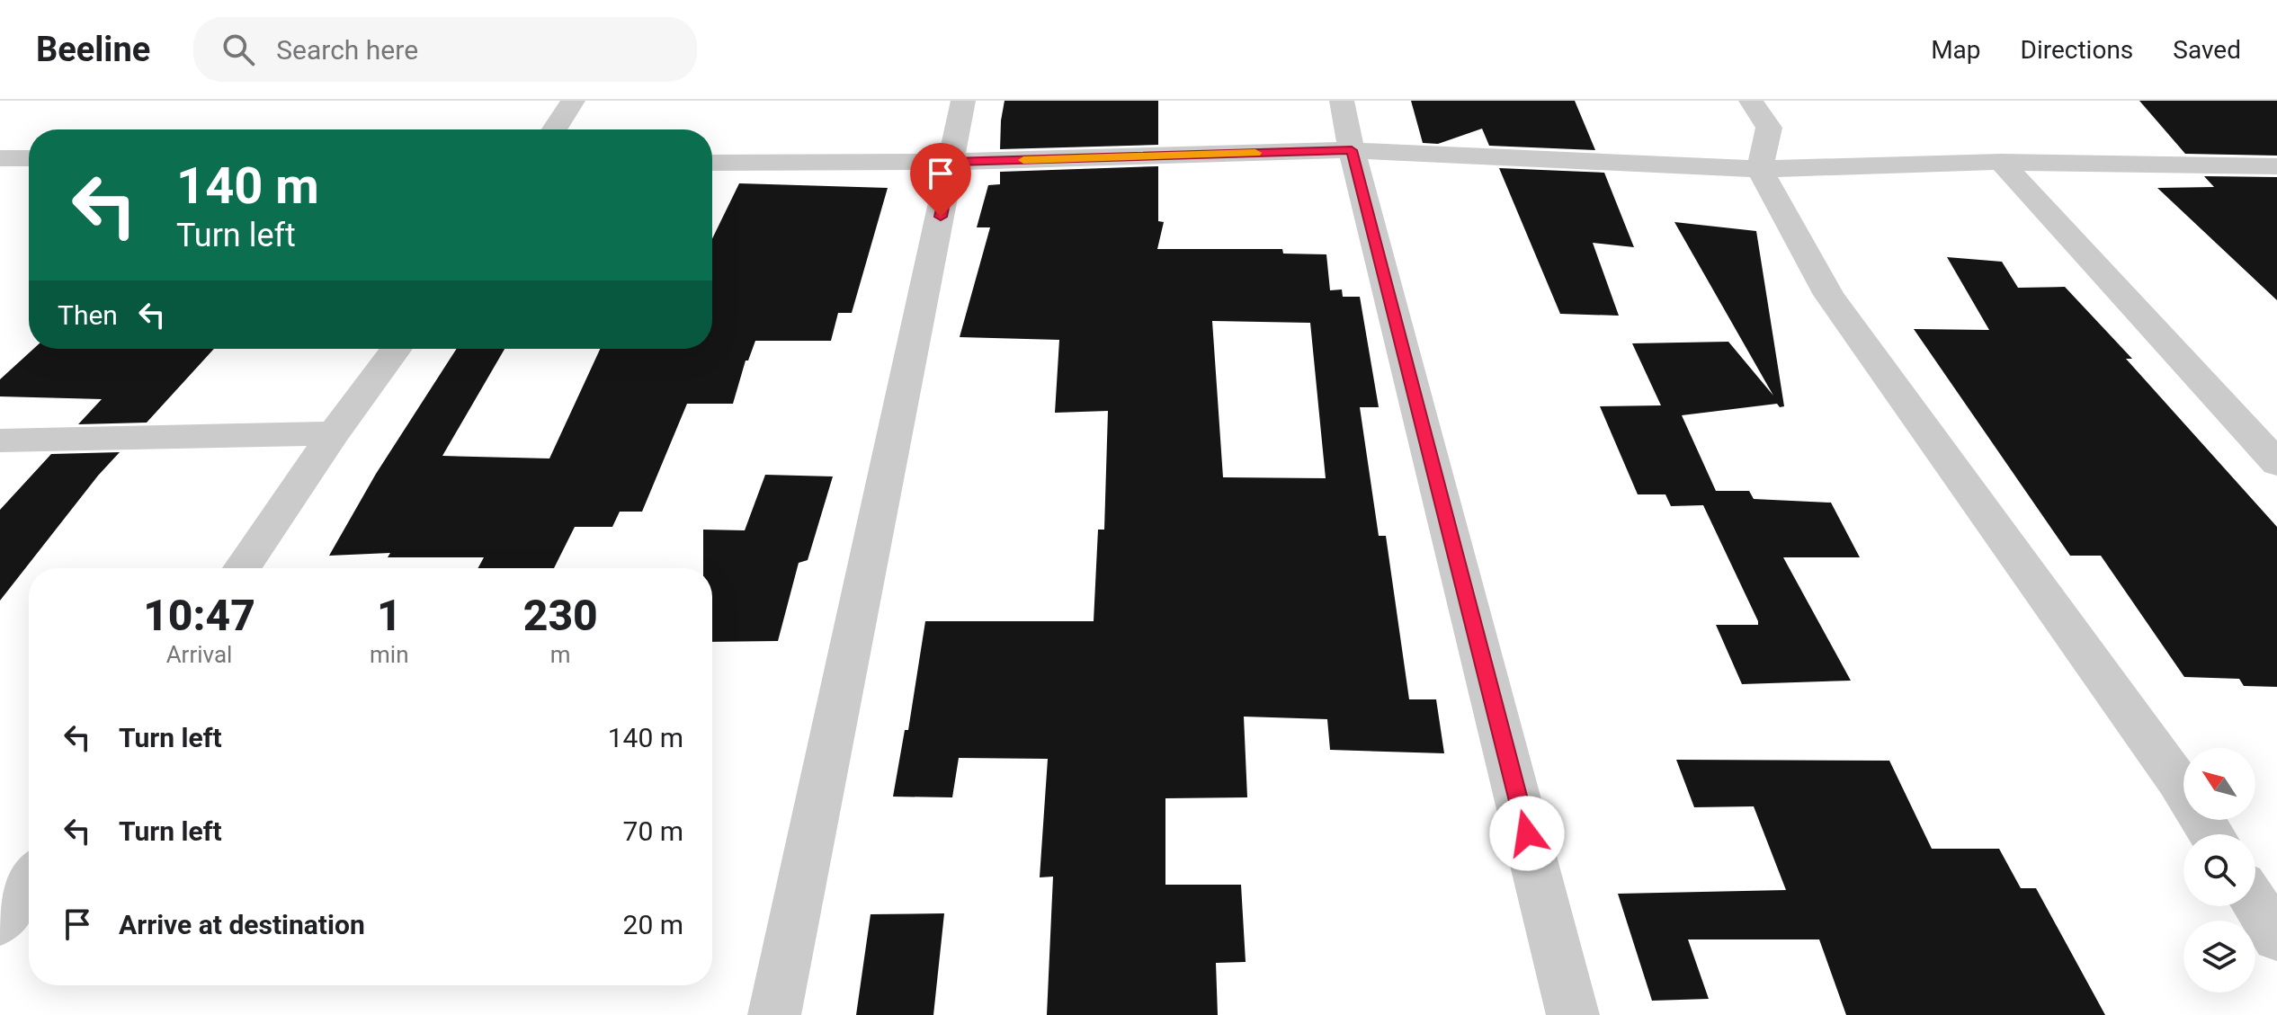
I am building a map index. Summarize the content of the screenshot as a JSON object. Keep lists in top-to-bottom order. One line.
{"north":"top left","page":{"header":"Beeline","search":"Search here","nav":["Map","Directions","Saved"],"turn":["140 m","Turn left"],"then":"Then","eta":["10:47","Arrival","1","min","230","m"],"list":[{"name":"Turn left","value":"140 m"},{"name":"Turn left","value":"70 m"},{"name":"Arrive at destination","value":"20 m"}]}}
